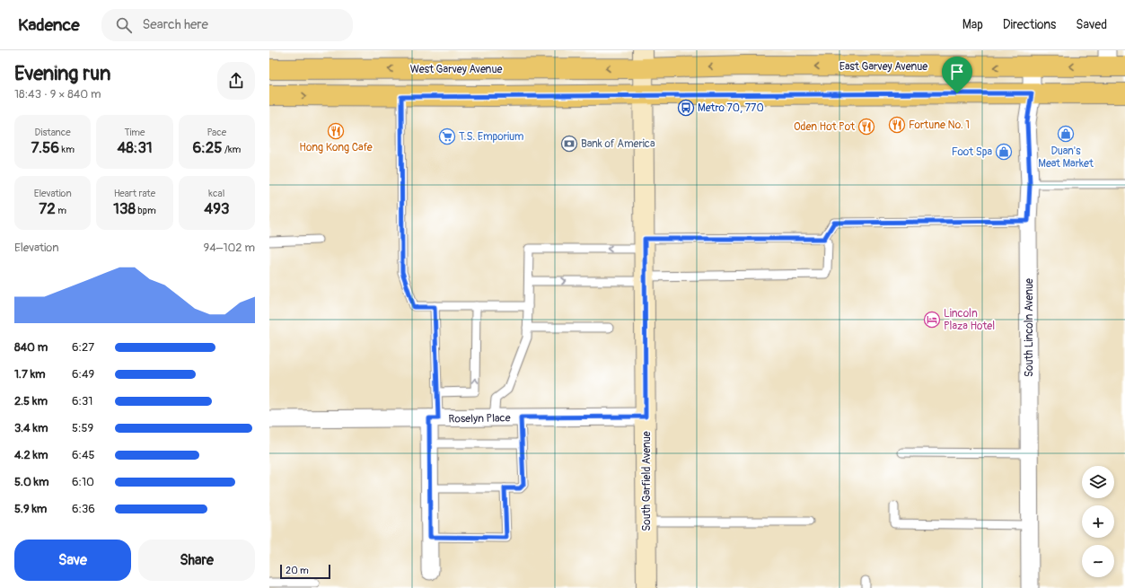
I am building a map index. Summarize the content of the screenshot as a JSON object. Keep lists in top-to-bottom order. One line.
{"streets":{"main road":["East Garvey Avenue","West Garvey Avenue","South Garfield Avenue"],"street":["South Lincoln Avenue","Roselyn Place"]},"crossings":[["East Garvey Avenue","West Garvey Avenue"],["East Garvey Avenue","South Lincoln Avenue"],["East Garvey Avenue","South Garfield Avenue"],["West Garvey Avenue","South Garfield Avenue"],["Roselyn Place","South Garfield Avenue"]],"places":{"bus stop":["Metro 70, 770"],"restaurant":["Fortune No. 1","Oden Hot Pot","Hong Kong Cafe"],"shop":["Duan's Meat Market","Foot Spa"],"supermarket":["T.S. Emporium"],"bank":["Bank of America"],"hotel":["Lincoln Plaza Hotel"]},"scale_bar":"20 m","page":{"header":"Kadence","search":"Search here","nav":["Map","Directions","Saved"],"heading":["Evening run","18:43 · 9 × 840 m"],"stats":[["Distance","7.56 km"],["Time","48:31"],["Pace","6:25 /km"],["Elevation","72 m"],["Heart rate","138 bpm"],["kcal","493"]],"chart":["Elevation","94–102 m"],"list":[{"name":"840 m","note":"6:27"},{"name":"1.7 km","note":"6:49"},{"name":"2.5 km","note":"6:31"},{"name":"3.4 km","note":"5:59"},{"name":"4.2 km","note":"6:45"},{"name":"5.0 km","note":"6:10"},{"name":"5.9 km","note":"6:36"}],"map_buttons":["+","−"],"buttons":["Save","Share"],"scale":"20 m"}}
